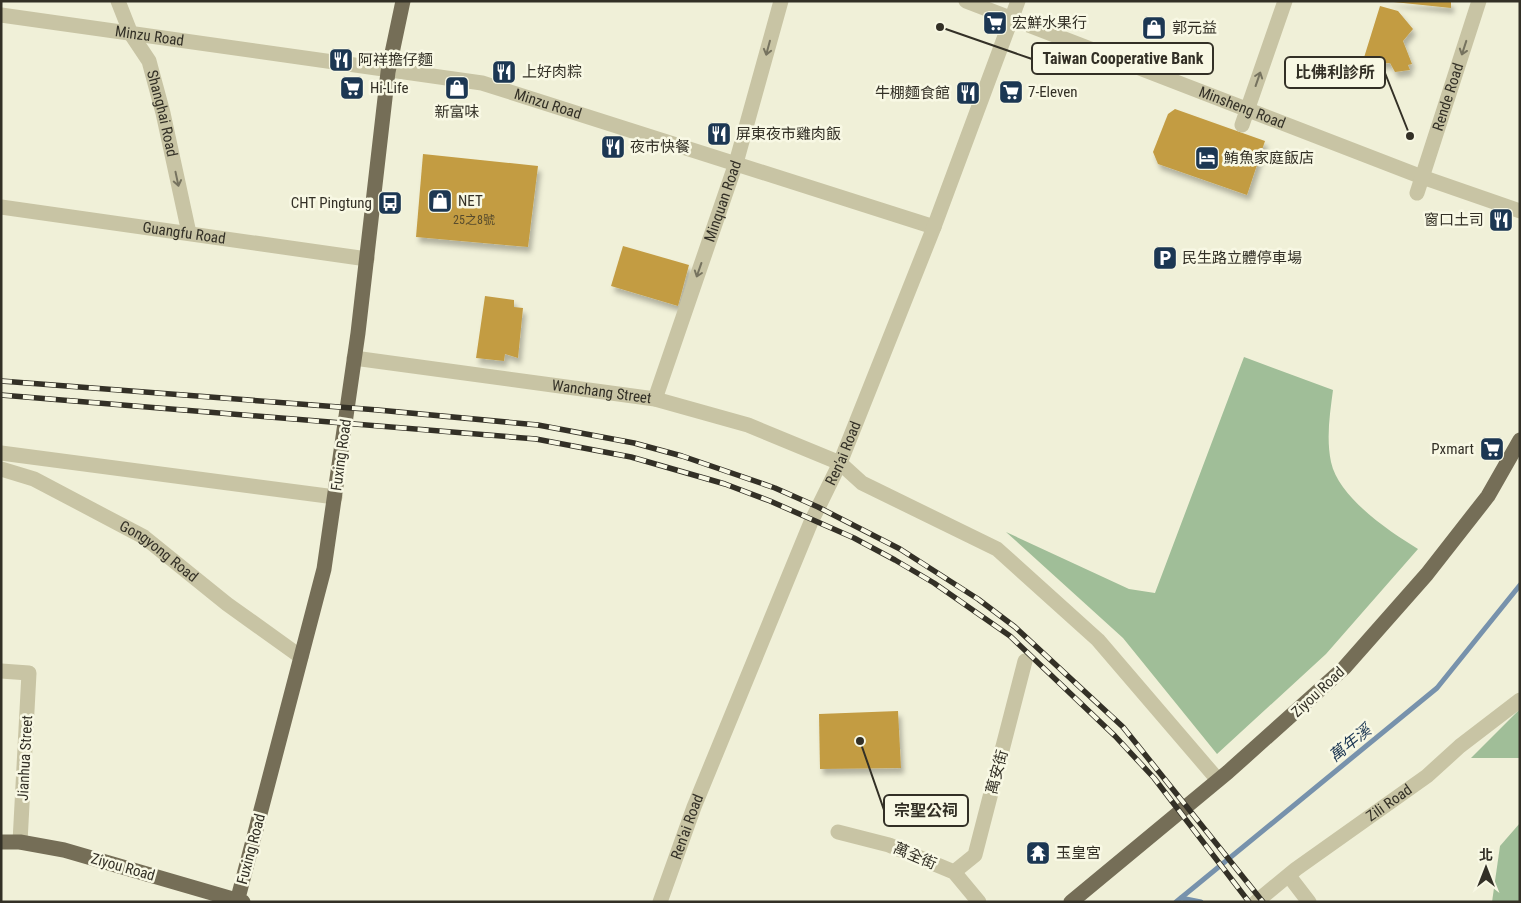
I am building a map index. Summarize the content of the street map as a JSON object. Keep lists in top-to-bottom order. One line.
{"streets":{"main road":["Fuxing Road","Ziyou Road"],"street":["Minzu Road","Rende Road","Minsheng Road","Shanghai Road","Minquan Road","Guangfu Road","Wanchang Street","Ren'ai Road","Gongyong Road","Jianhua Street","萬安街","Zili Road","萬全街"]},"crossings":[["Minzu Road","Shanghai Road"],["Minzu Road","Minquan Road"],["Minzu Road","Ren'ai Road"],["Minzu Road","Fuxing Road"],["Rende Road","Minsheng Road"],["Minsheng Road","Ren'ai Road"],["Shanghai Road","Guangfu Road"],["Minquan Road","Wanchang Street"],["Guangfu Road","Fuxing Road"],["Wanchang Street","Ren'ai Road"],["Wanchang Street","Fuxing Road"],["Wanchang Street","Ziyou Road"],["Fuxing Road","Gongyong Road"],["Fuxing Road","Ziyou Road"],["Ziyou Road","Jianhua Street"],["萬安街","萬全街"]],"one_way":["Rende Road","Shanghai Road","Minquan Road"],"water":["萬年溪"],"places":{"supermarket":["宏鮮水果行","Hi-Life","7-Eleven","Pxmart"],"other":["Taiwan Cooperative Bank","比佛利診所","宗聖公祠"],"shop":["郭元益","新富味","NET"],"restaurant":["阿祥擔仔麵","上好肉粽","牛棚麵食館","屏東夜市雞肉飯","夜市快餐","窗口土司"],"hotel":["鮪魚家庭飯店"],"bus stop":["CHT Pingtung"],"parking":["民生路立體停車場"],"temple":["玉皇宮"]},"house_numbers":["25之8號"],"north":"top"}
